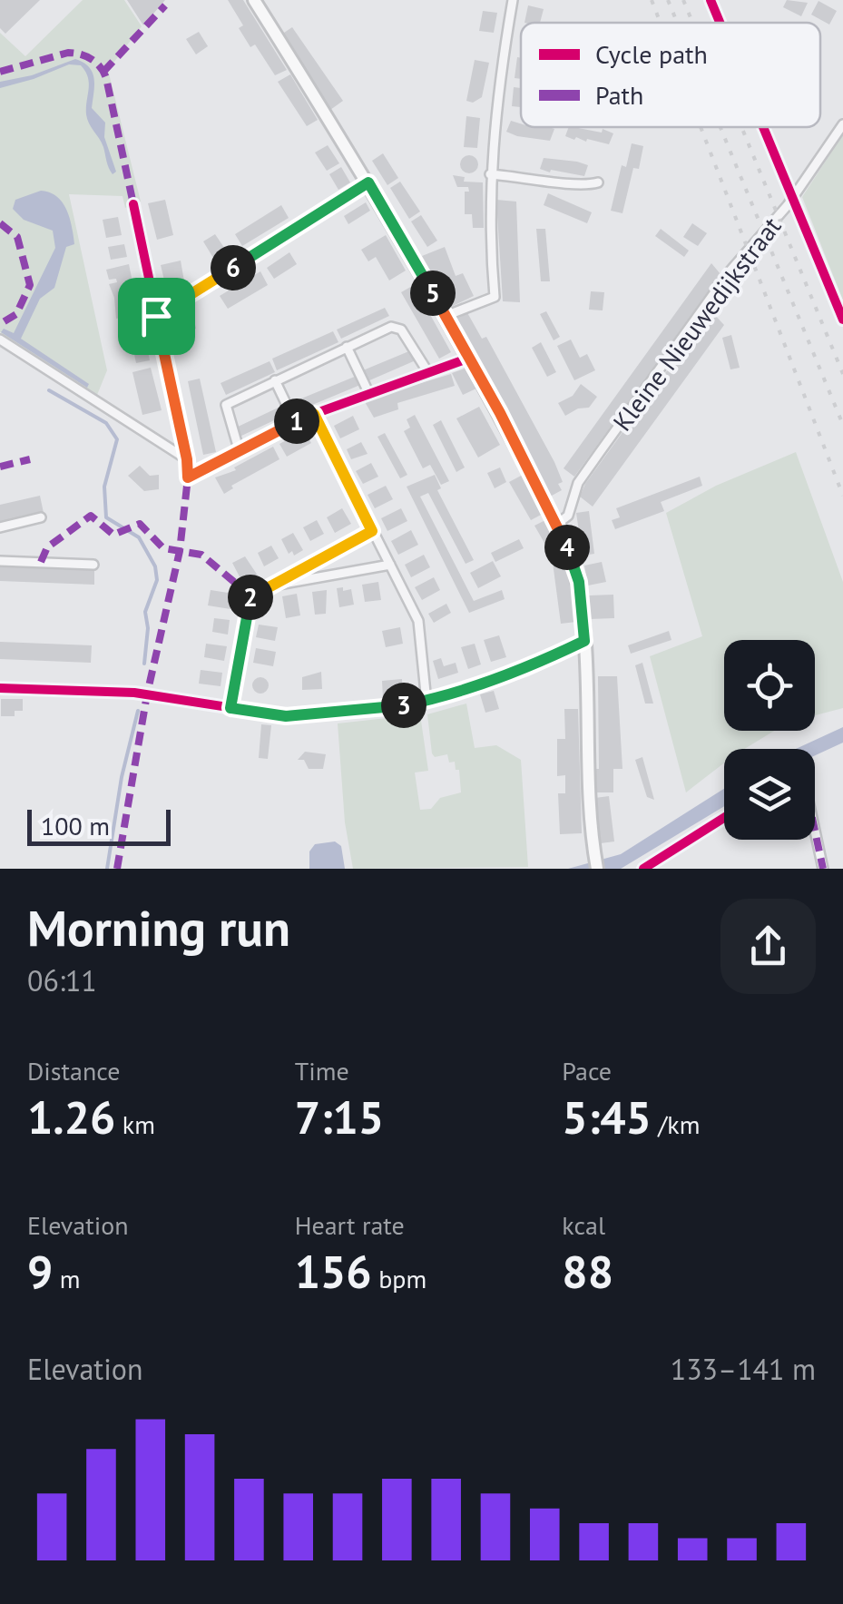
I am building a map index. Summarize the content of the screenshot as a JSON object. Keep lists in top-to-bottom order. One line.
{"streets":{"street":["Kleine Nieuwedijkstraat"]},"legend":["Cycle path","Path"],"scale_bar":"100 m","page":{"pins":["6","5","1","4","2","3"],"scale":"100 m","heading":["Morning run","06:11"],"stats":[["Distance","1.26 km"],["Time","7:15"],["Pace","5:45 /km"],["Elevation","9 m"],["Heart rate","156 bpm"],["kcal","88"]],"chart":["Elevation","133–141 m"]}}
